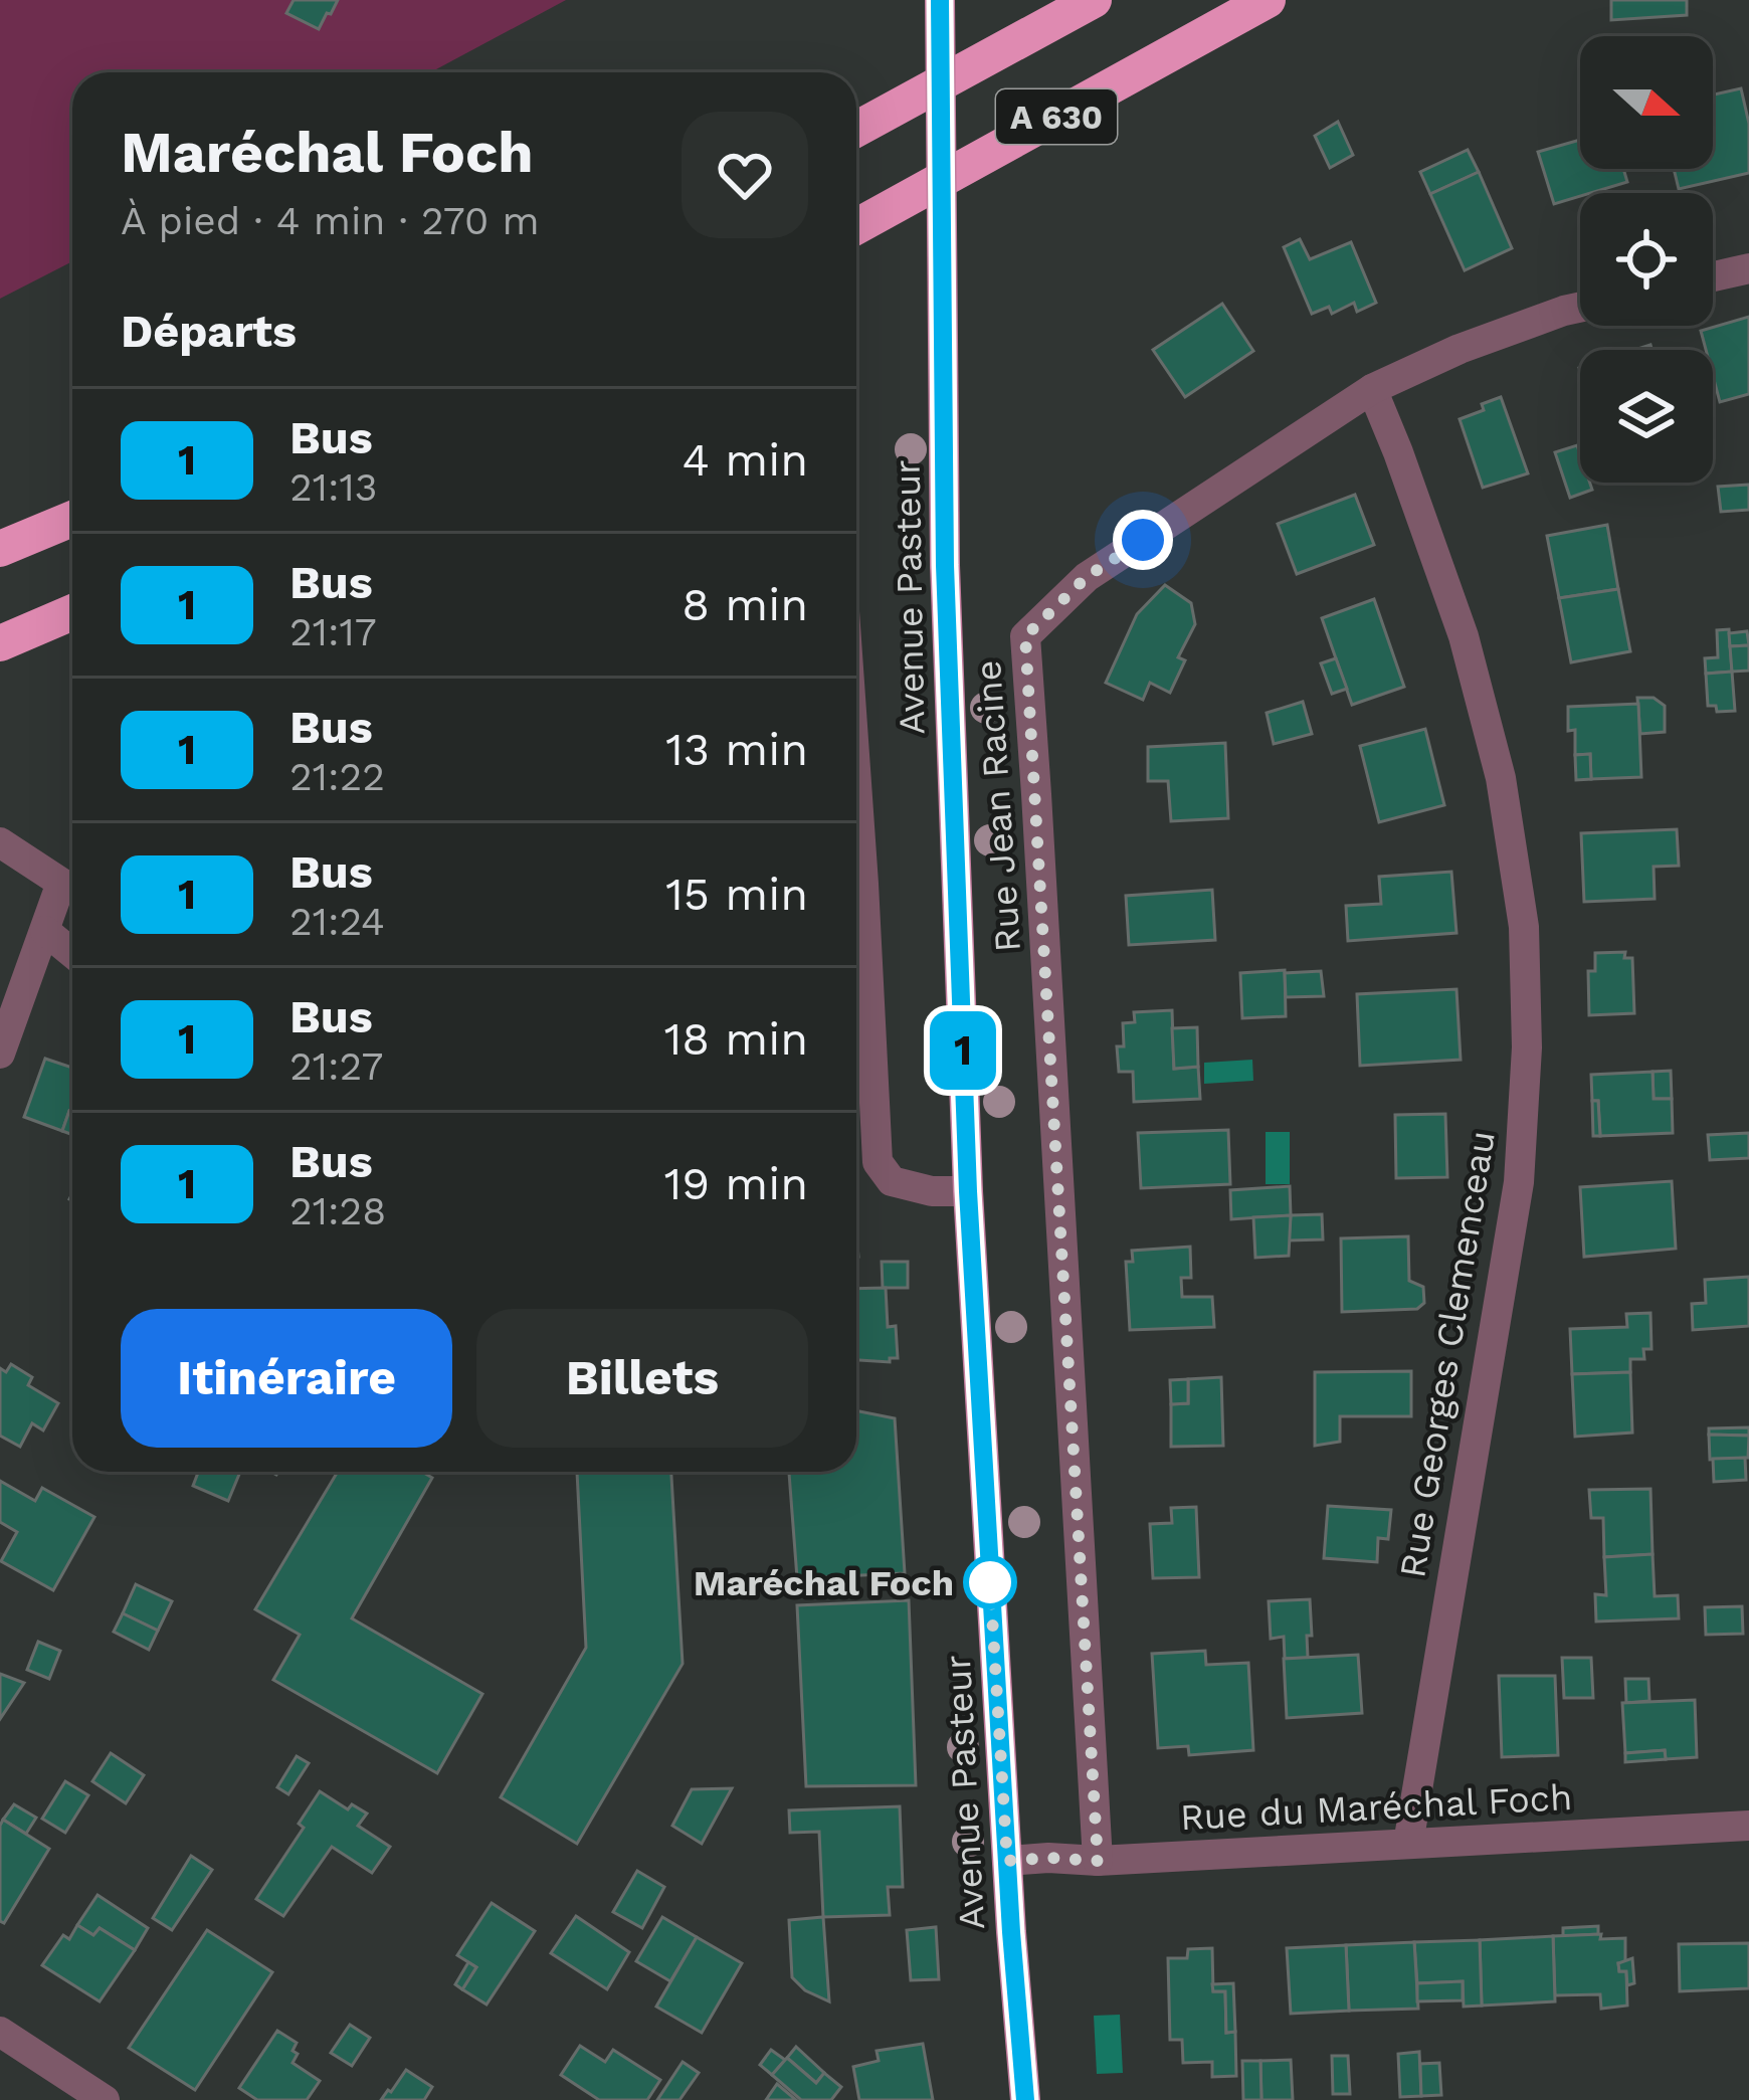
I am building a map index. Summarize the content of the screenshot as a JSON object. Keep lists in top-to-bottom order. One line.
{"streets":{"highway":["A 630"],"main road":["Avenue Pasteur"],"street":["Rue Jean Racine","Rue Georges Clemenceau","Rue du Maréchal Foch"]},"crossings":[["Avenue Pasteur","Rue du Maréchal Foch"],["Rue Jean Racine","Rue Georges Clemenceau"],["Rue Jean Racine","Rue du Maréchal Foch"],["Rue Georges Clemenceau","Rue du Maréchal Foch"]],"places":["Maréchal Foch"],"lines":["bus line 1"],"north":"right","page":{"on_map":"1","heading":[["Maréchal Foch","À pied · 4 min · 270 m"],"Départs"],"list":[{"mark":"1","name":"Bus","note":"21:13","value":"4 min"},{"mark":"1","name":"Bus","note":"21:17","value":"8 min"},{"mark":"1","name":"Bus","note":"21:22","value":"13 min"},{"mark":"1","name":"Bus","note":"21:24","value":"15 min"},{"mark":"1","name":"Bus","note":"21:27","value":"18 min"},{"mark":"1","name":"Bus","note":"21:28","value":"19 min"}],"buttons":["Itinéraire","Billets"]}}
